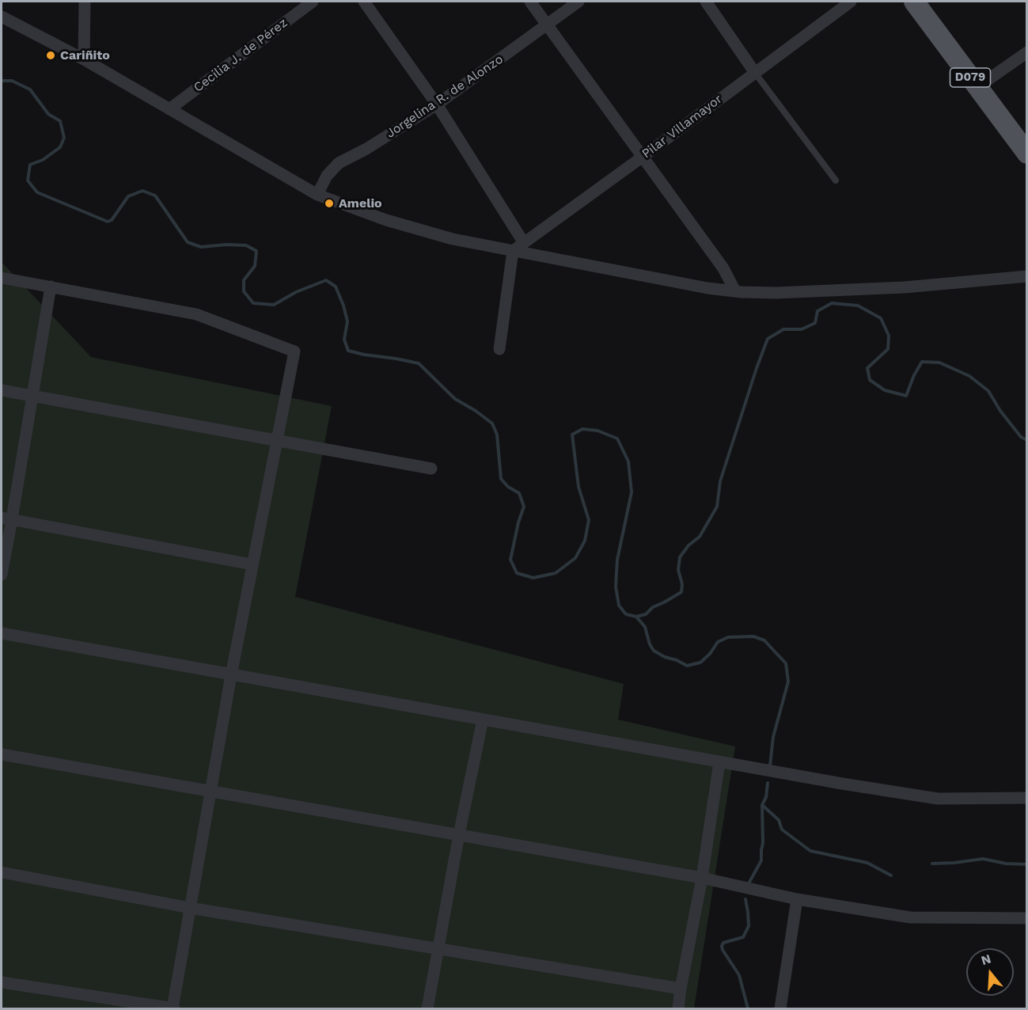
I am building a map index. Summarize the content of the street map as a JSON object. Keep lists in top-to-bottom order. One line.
{"streets":{"main road":["D079"],"street":["Cecilia J. de Pérez","Jorgelina R. de Alonzo","Pilar Villamayor"]},"places":["Cariñito","Amelio"],"north":"top"}
